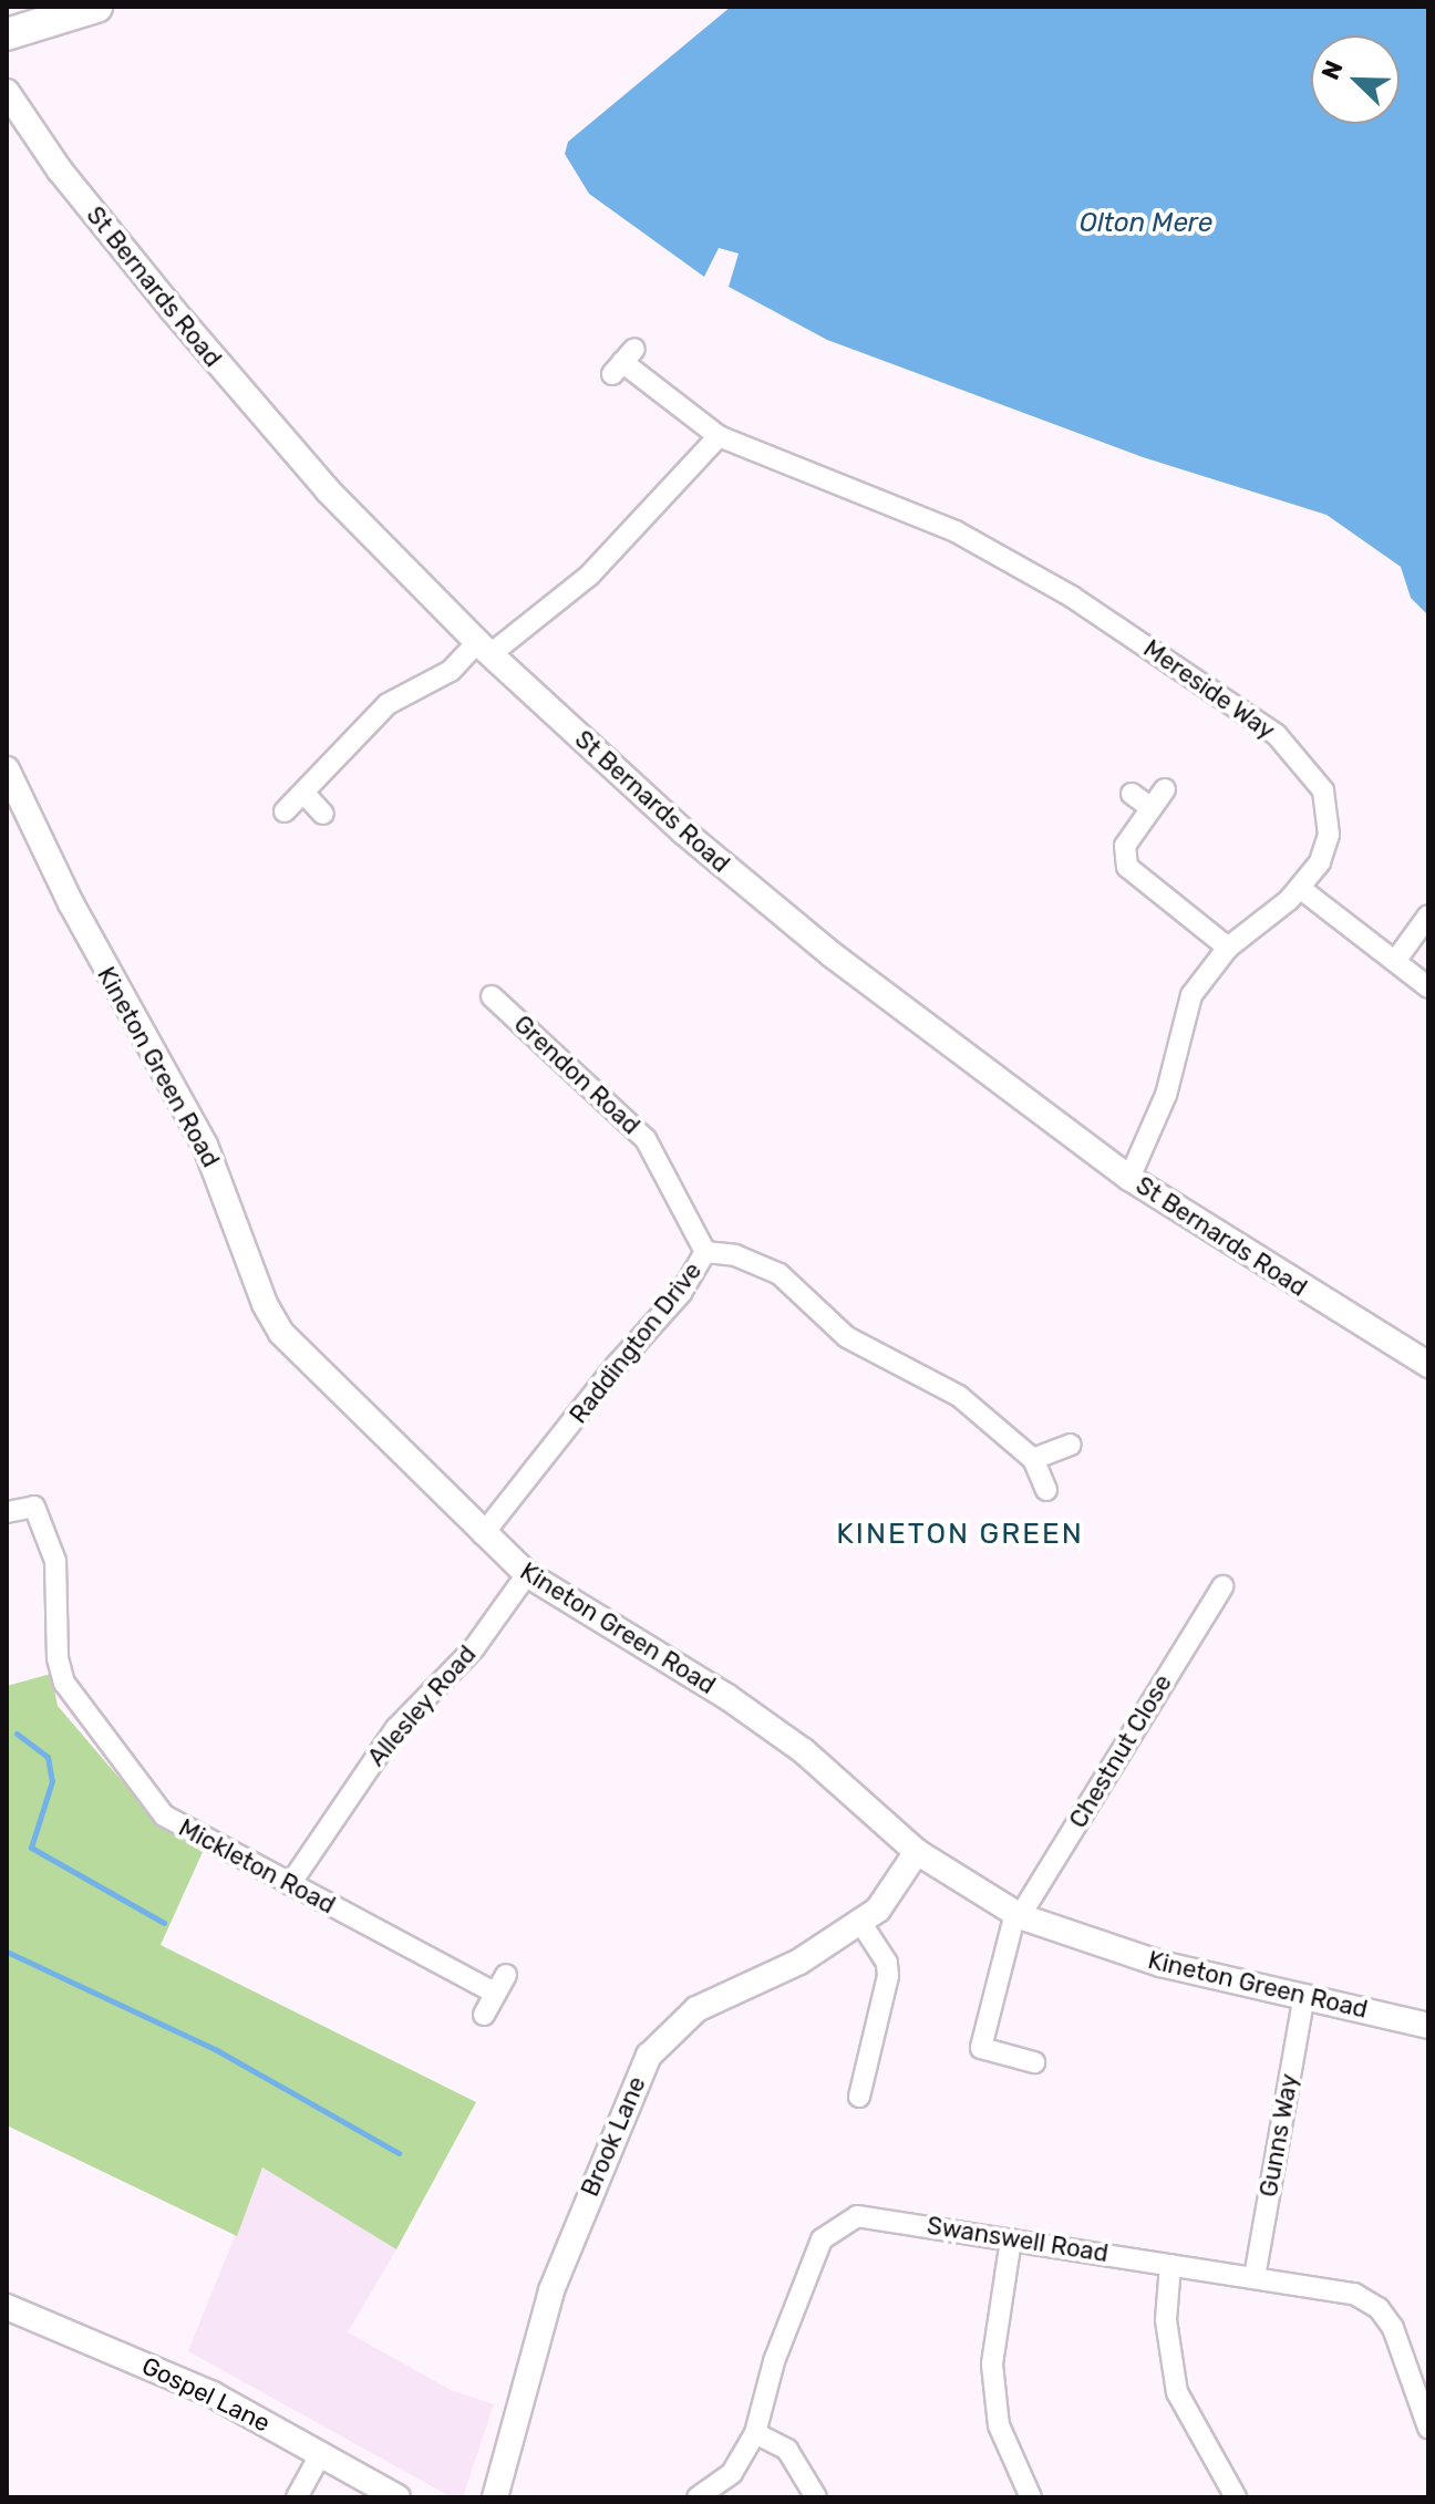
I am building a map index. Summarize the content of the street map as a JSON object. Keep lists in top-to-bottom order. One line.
{"streets":{"street":["St Bernards Road","Mereside Way","Kineton Green Road","Grendon Road","Raddington Drive","Allesley Road","Chestnut Close","Mickleton Road","Gunns Way","Brook Lane","Swanswell Road","Gospel Lane"]},"crossings":[["St Bernards Road","Mereside Way"],["Kineton Green Road","Raddington Drive"],["Kineton Green Road","Allesley Road"],["Kineton Green Road","Chestnut Close"],["Kineton Green Road","Gunns Way"],["Kineton Green Road","Brook Lane"],["Grendon Road","Raddington Drive"],["Allesley Road","Mickleton Road"],["Gunns Way","Swanswell Road"]],"districts":["KINETON GREEN"],"water":["Olton Mere"],"north":"top left"}
